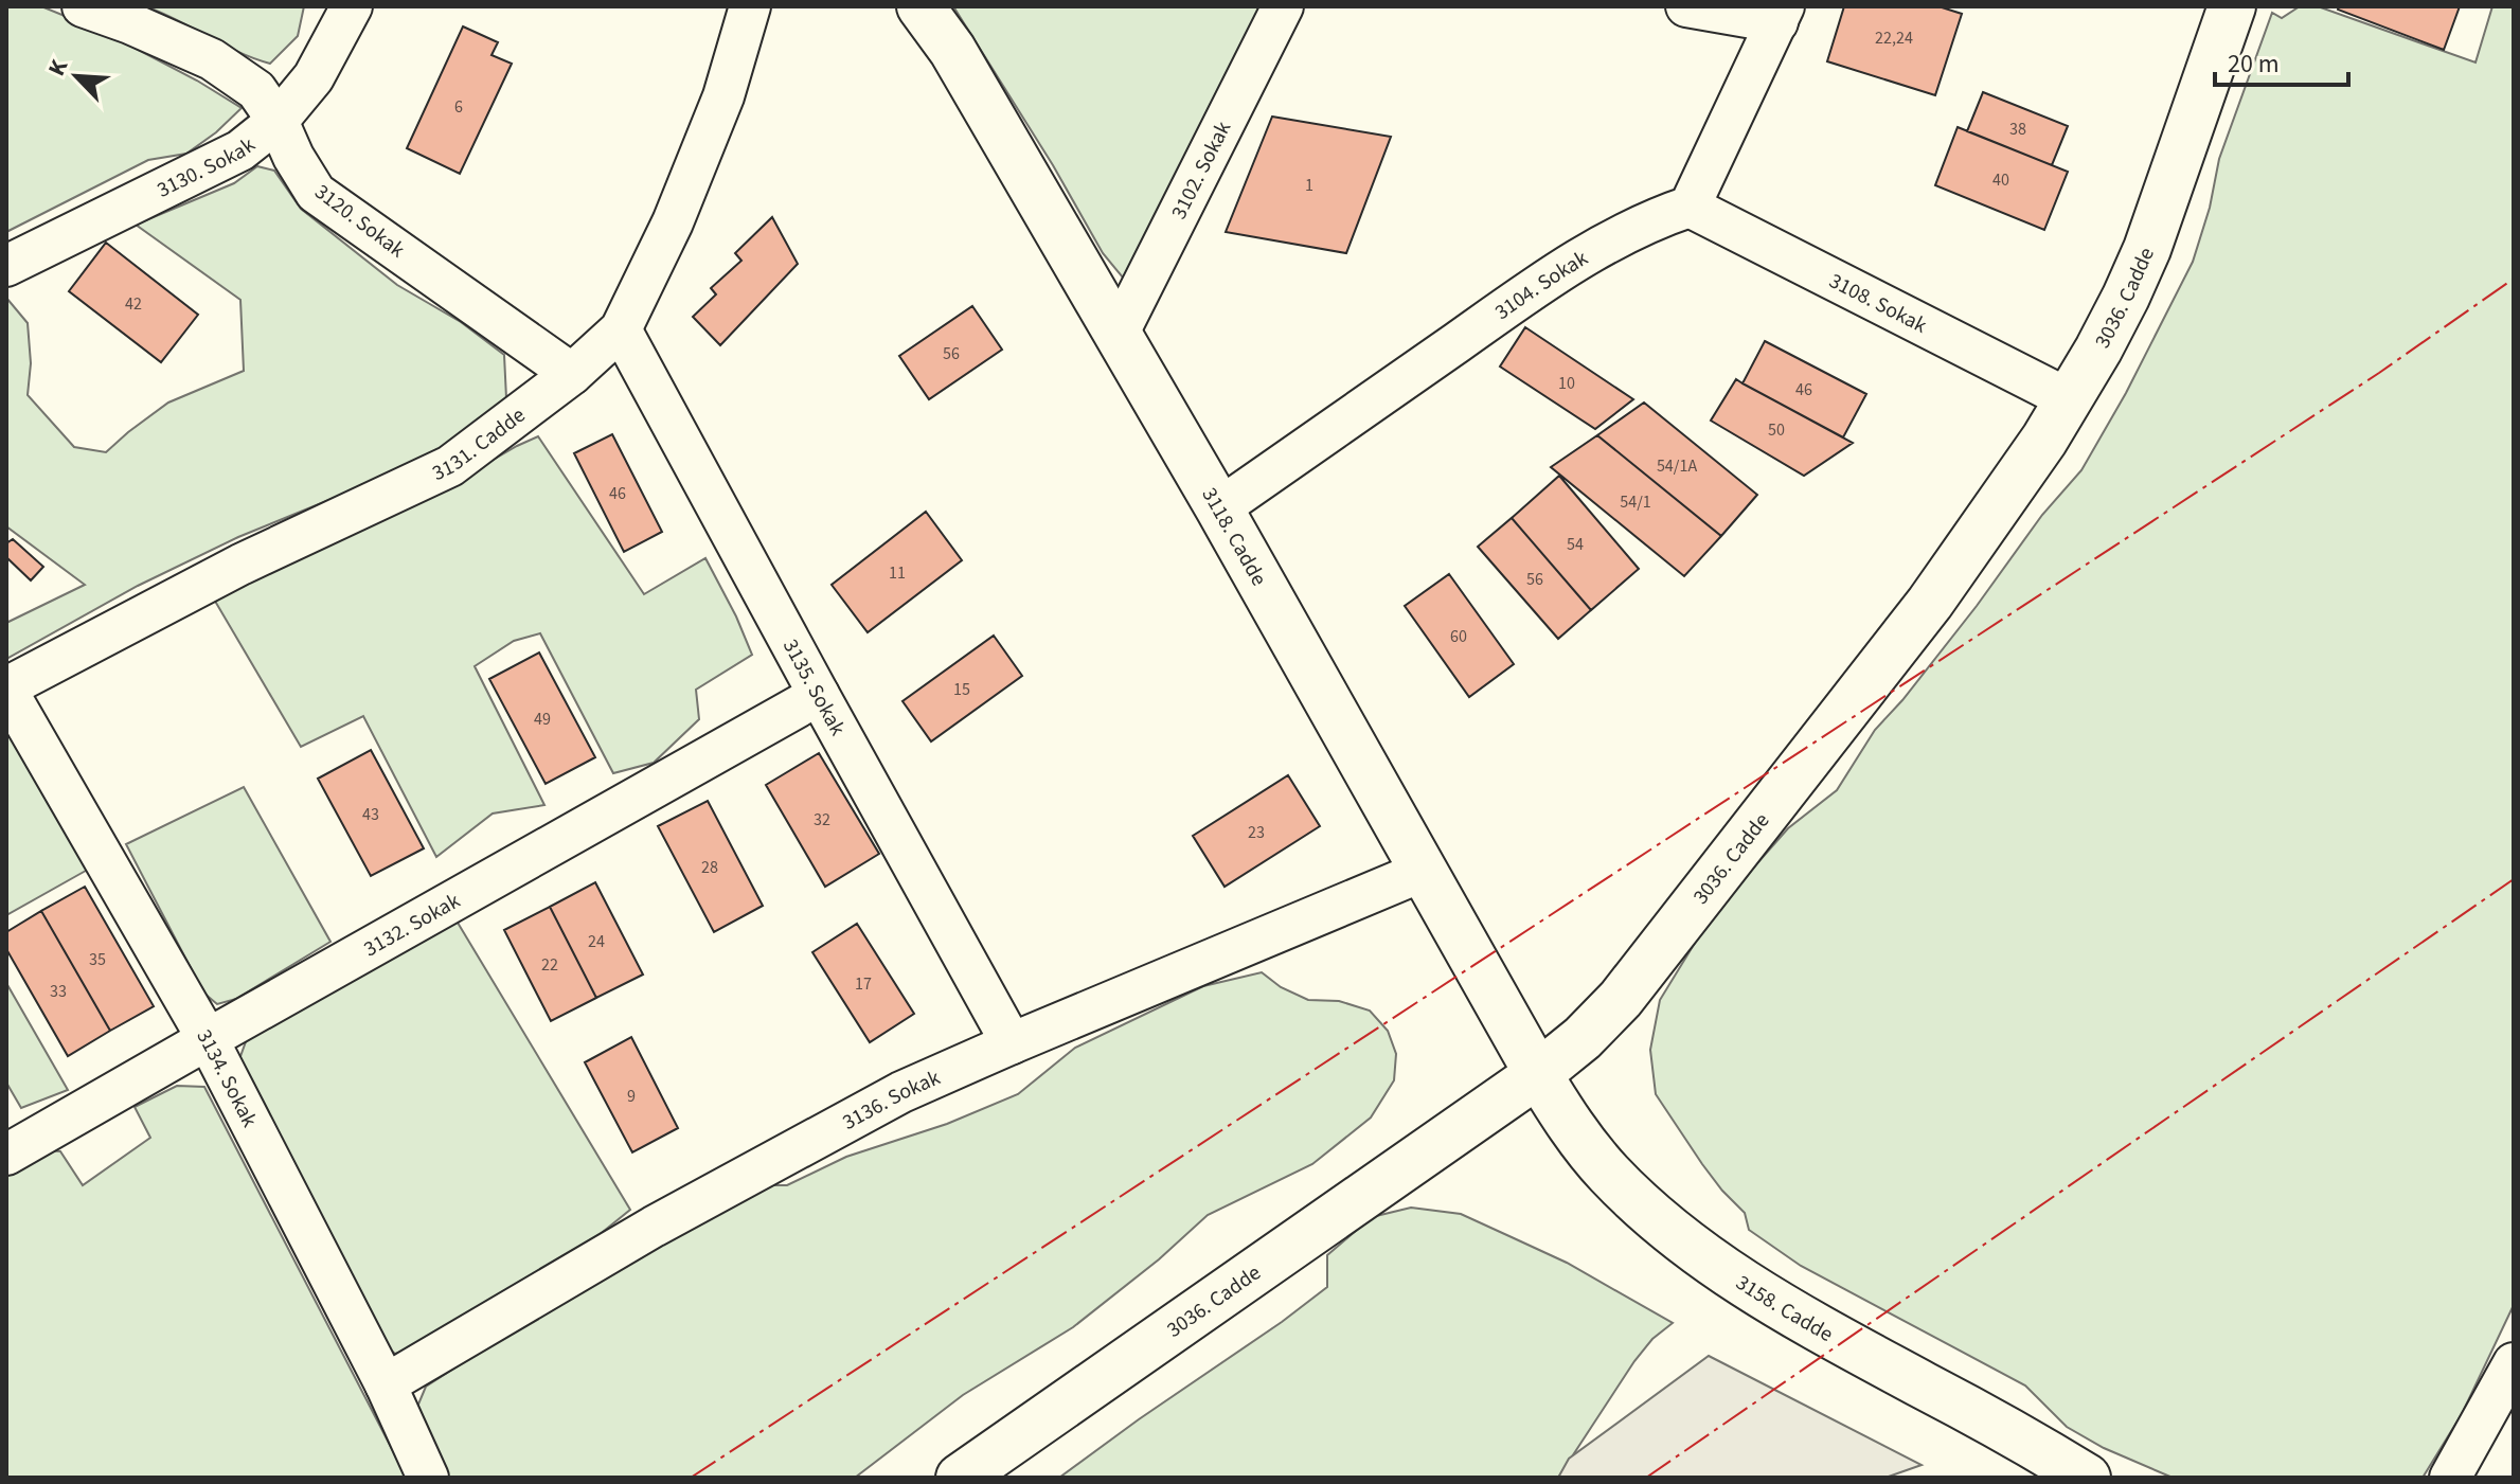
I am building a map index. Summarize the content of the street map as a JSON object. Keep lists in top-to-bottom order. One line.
{"streets":{"street":["3130. Sokak","3102. Sokak","3120. Sokak","3104. Sokak","3036. Cadde","3108. Sokak","3131. Cadde","3118. Cadde","3135. Sokak","3132. Sokak","3134. Sokak","3136. Sokak","3158. Cadde"]},"crossings":[["3130. Sokak","3120. Sokak"],["3102. Sokak","3118. Cadde"],["3120. Sokak","3131. Cadde"],["3104. Sokak","3108. Sokak"],["3104. Sokak","3118. Cadde"],["3036. Cadde","3108. Sokak"],["3036. Cadde","3118. Cadde"],["3036. Cadde","3158. Cadde"],["3131. Cadde","3135. Sokak"],["3131. Cadde","3134. Sokak"],["3118. Cadde","3136. Sokak"],["3118. Cadde","3158. Cadde"],["3135. Sokak","3132. Sokak"],["3135. Sokak","3136. Sokak"],["3132. Sokak","3134. Sokak"],["3134. Sokak","3136. Sokak"]],"house_numbers":["22,24","6","38","40","1","42","56","10","46","50","54/1A","46","54/1","54","11","56","60","15","49","43","32","23","28","24","35","22","17","33","9"],"scale_bar":"20 m","north":"top left"}
